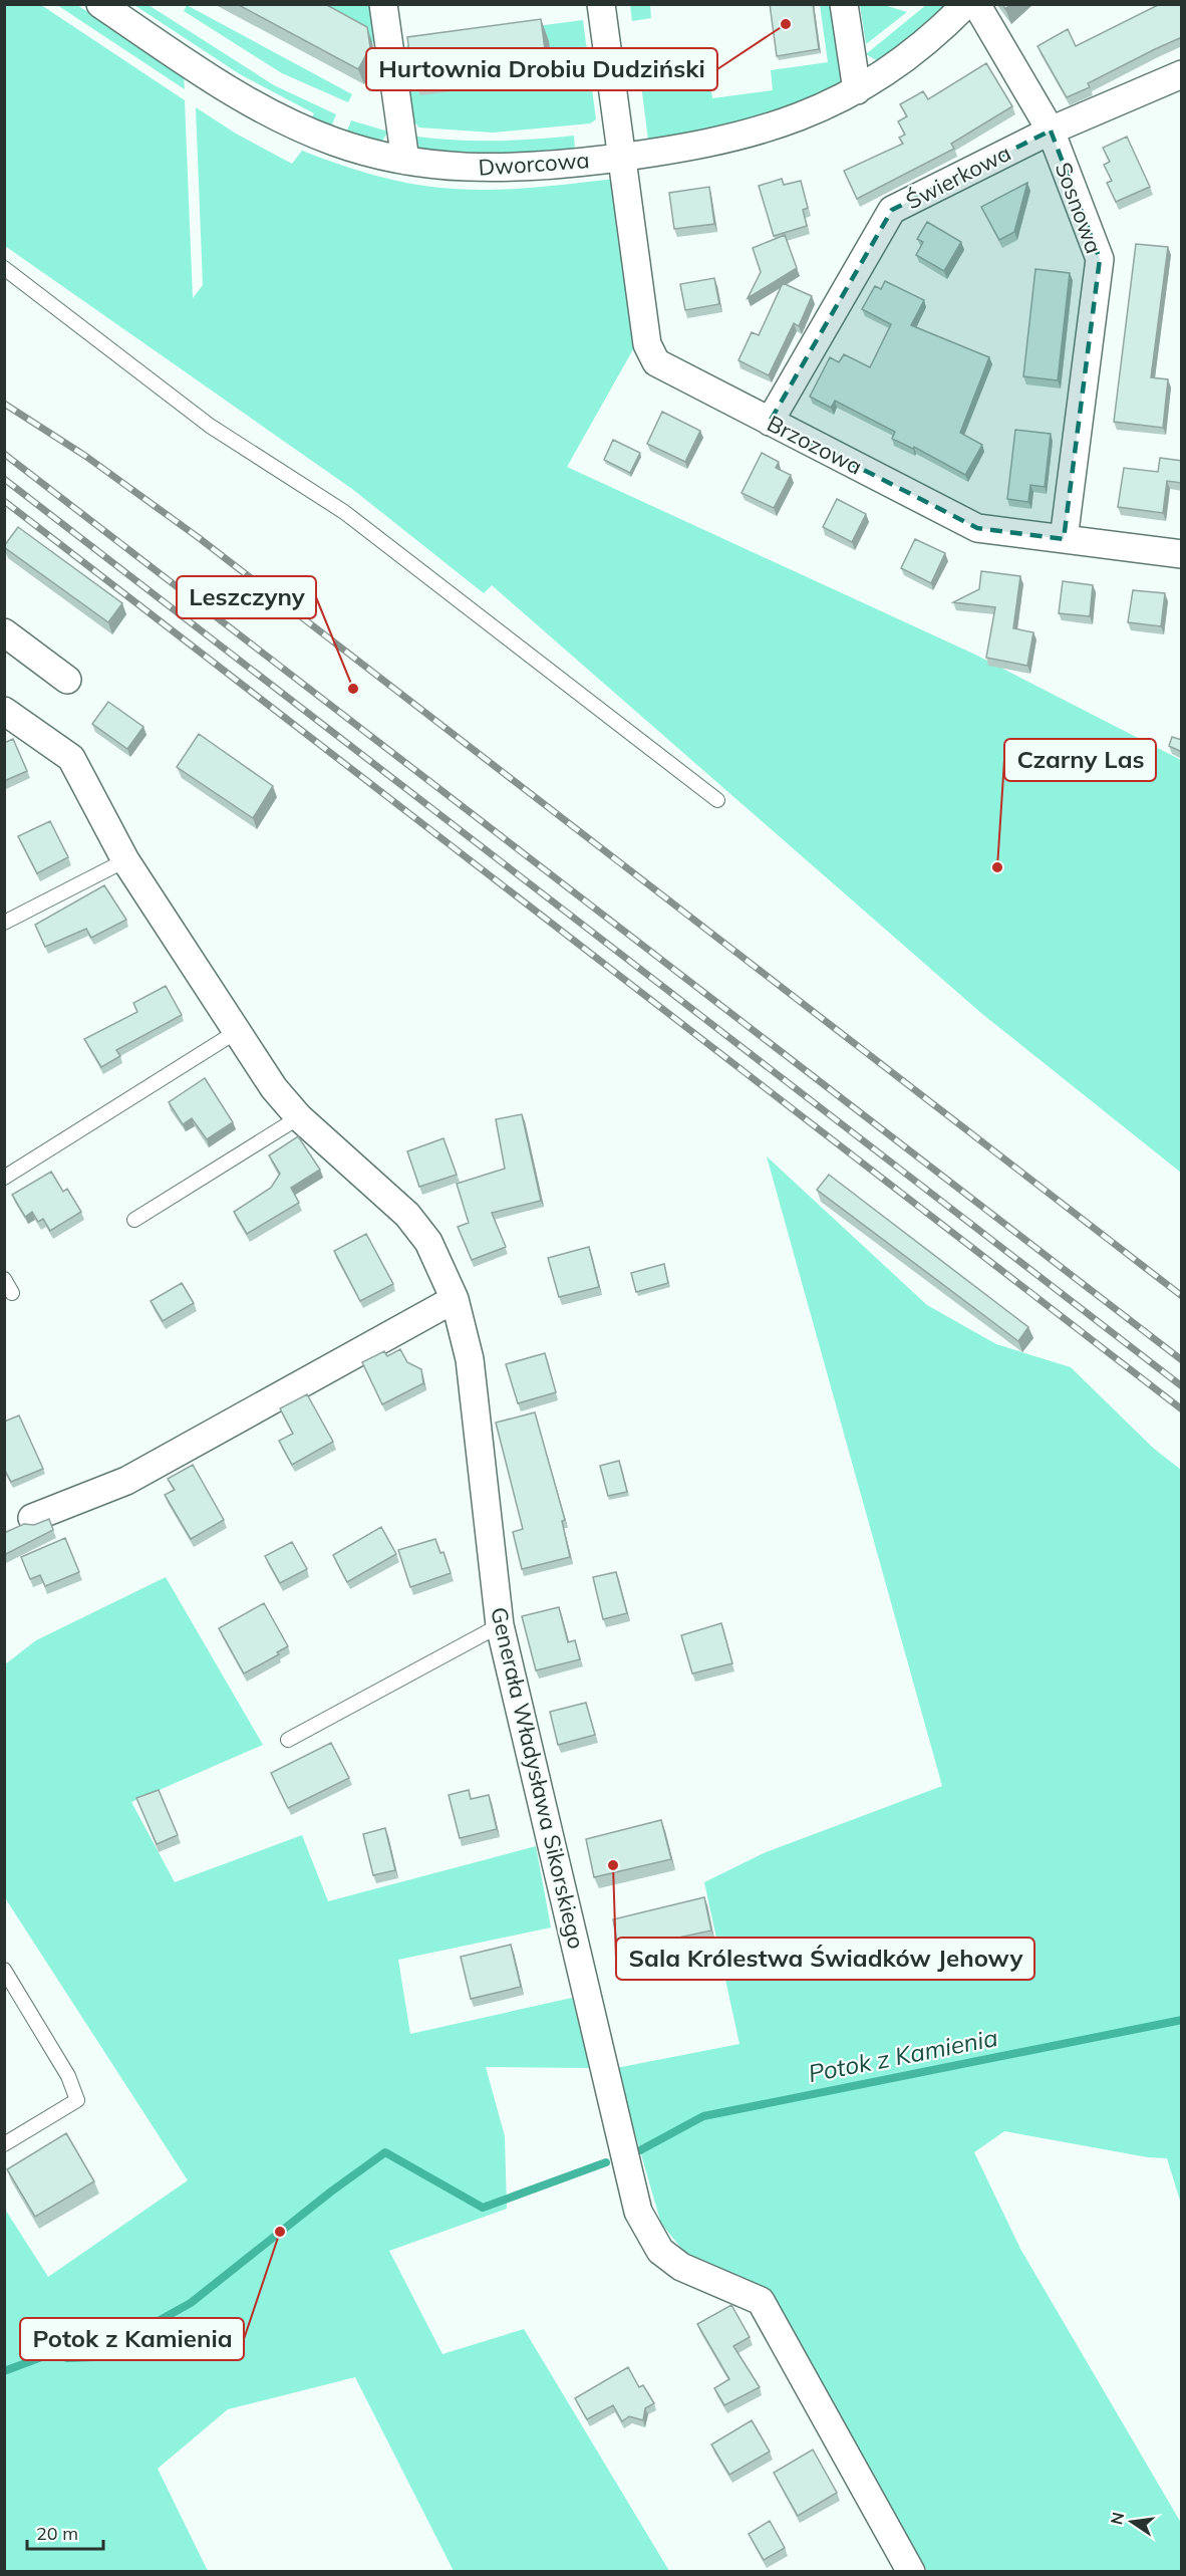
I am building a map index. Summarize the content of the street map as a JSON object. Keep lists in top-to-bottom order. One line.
{"streets":{"street":["Dworcowa","Świerkowa","Sosnowa","Brzozowa","Generała Władysława Sikorskiego"]},"crossings":[["Dworcowa","Brzozowa"],["Świerkowa","Sosnowa"],["Świerkowa","Brzozowa"],["Sosnowa","Brzozowa"]],"water":["Potok z Kamienia"],"places":["Hurtownia Drobiu Dudziński","Leszczyny","Czarny Las","Sala Królestwa Świadków Jehowy","Potok z Kamienia"],"scale_bar":"20 m","north":"left"}
